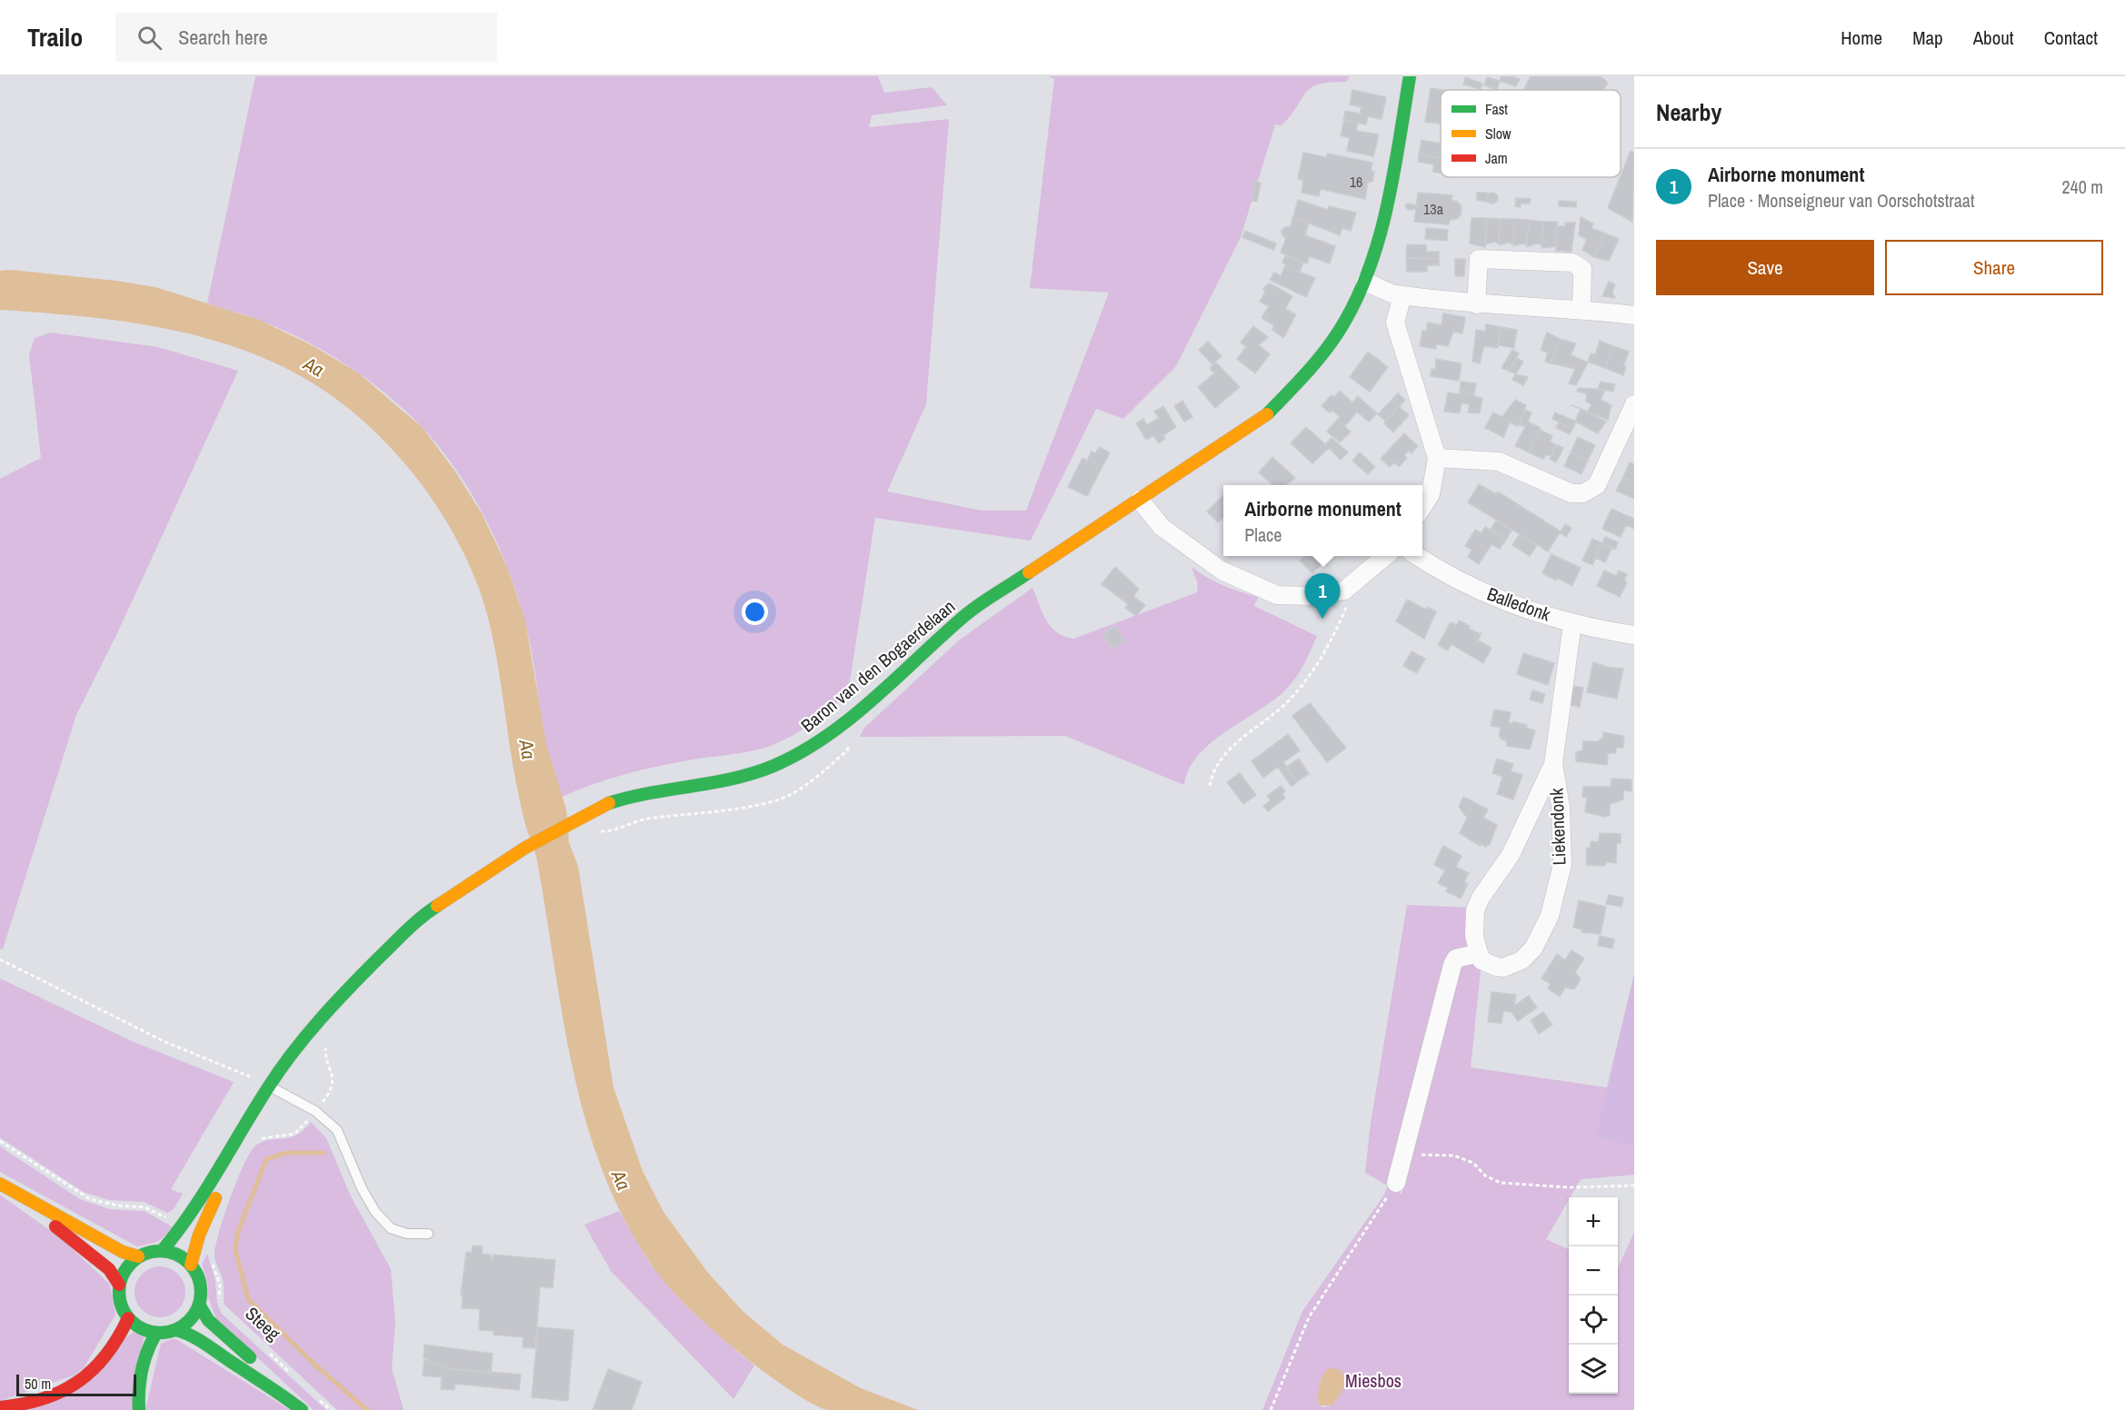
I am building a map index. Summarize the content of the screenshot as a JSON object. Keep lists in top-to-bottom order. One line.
{"streets":{"main road":["Baron van den Bogaerdelaan","Steeg"],"street":["Balledonk","Liekendonk"]},"crossings":[["Balledonk","Liekendonk"],["Baron van den Bogaerdelaan","Steeg"]],"water":["Aa"],"parks":["Miesbos"],"house_numbers":["16","13a"],"legend":["Fast","Slow","Jam"],"scale_bar":"50 m","page":{"header":"Trailo","search":"Search here","nav":["Home","Map","About","Contact"],"heading":"Nearby","list":[{"mark":"1","name":"Airborne monument","note":"Place · Monseigneur van Oorschotstraat","value":"240 m"}],"buttons":["Save","Share"],"popup":["Airborne monument","Place"],"pins":"1","map_buttons":["+","−"],"scale":"50 m"}}
